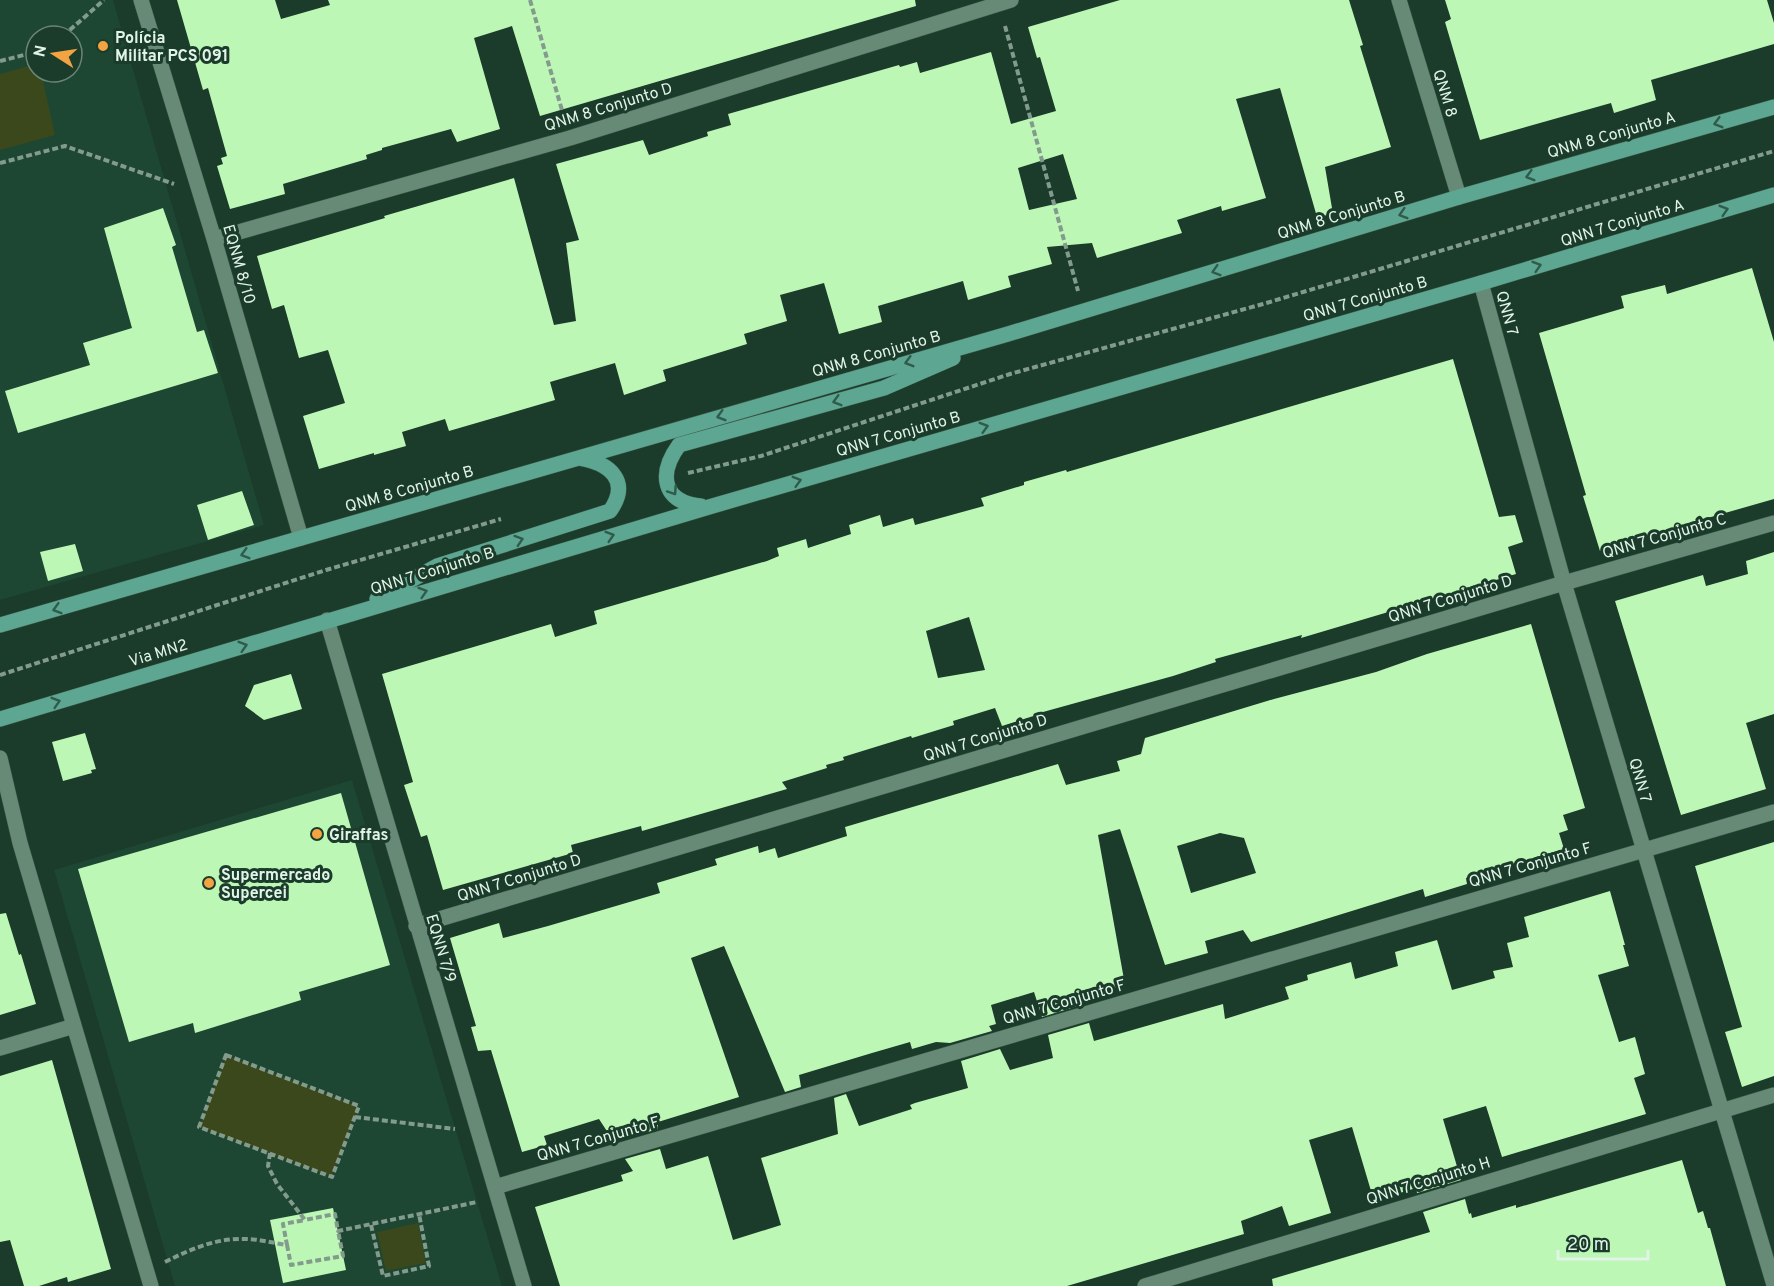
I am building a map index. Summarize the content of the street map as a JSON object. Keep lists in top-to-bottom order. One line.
{"streets":{"main road":["QNM 8 Conjunto A","QNM 8 Conjunto B","QNN 7 Conjunto A","QNN 7 Conjunto B","Via MN2"],"street":["QNM 8","QNM 8 Conjunto D","EQNM 8/10","QNN 7","QNN 7 Conjunto C","QNN 7 Conjunto D","QNN 7 Conjunto F","EQNN 7/9","QNN 7 Conjunto H"]},"crossings":[["QNM 8","QNM 8 Conjunto A"],["QNM 8","QNM 8 Conjunto B"],["QNM 8 Conjunto D","EQNM 8/10"],["QNM 8 Conjunto A","QNM 8 Conjunto B"],["QNM 8 Conjunto B","EQNM 8/10"],["QNN 7 Conjunto A","QNN 7 Conjunto B"],["QNN 7 Conjunto A","QNN 7"],["QNN 7 Conjunto B","QNN 7"],["QNN 7 Conjunto B","Via MN2"],["QNN 7 Conjunto B","EQNN 7/9"],["QNN 7","QNN 7 Conjunto C"],["QNN 7","QNN 7 Conjunto D"],["QNN 7","QNN 7 Conjunto F"],["QNN 7","QNN 7 Conjunto H"],["QNN 7 Conjunto C","QNN 7 Conjunto D"],["QNN 7 Conjunto D","EQNN 7/9"],["Via MN2","EQNN 7/9"],["QNN 7 Conjunto F","EQNN 7/9"]],"one_way":["QNM 8 Conjunto A","QNM 8 Conjunto B","QNN 7 Conjunto A","QNN 7 Conjunto B"],"places":["Polícia Militar PCS 091","Giraffas","Supermercado Supercei"],"scale_bar":"20 m","north":"left"}
